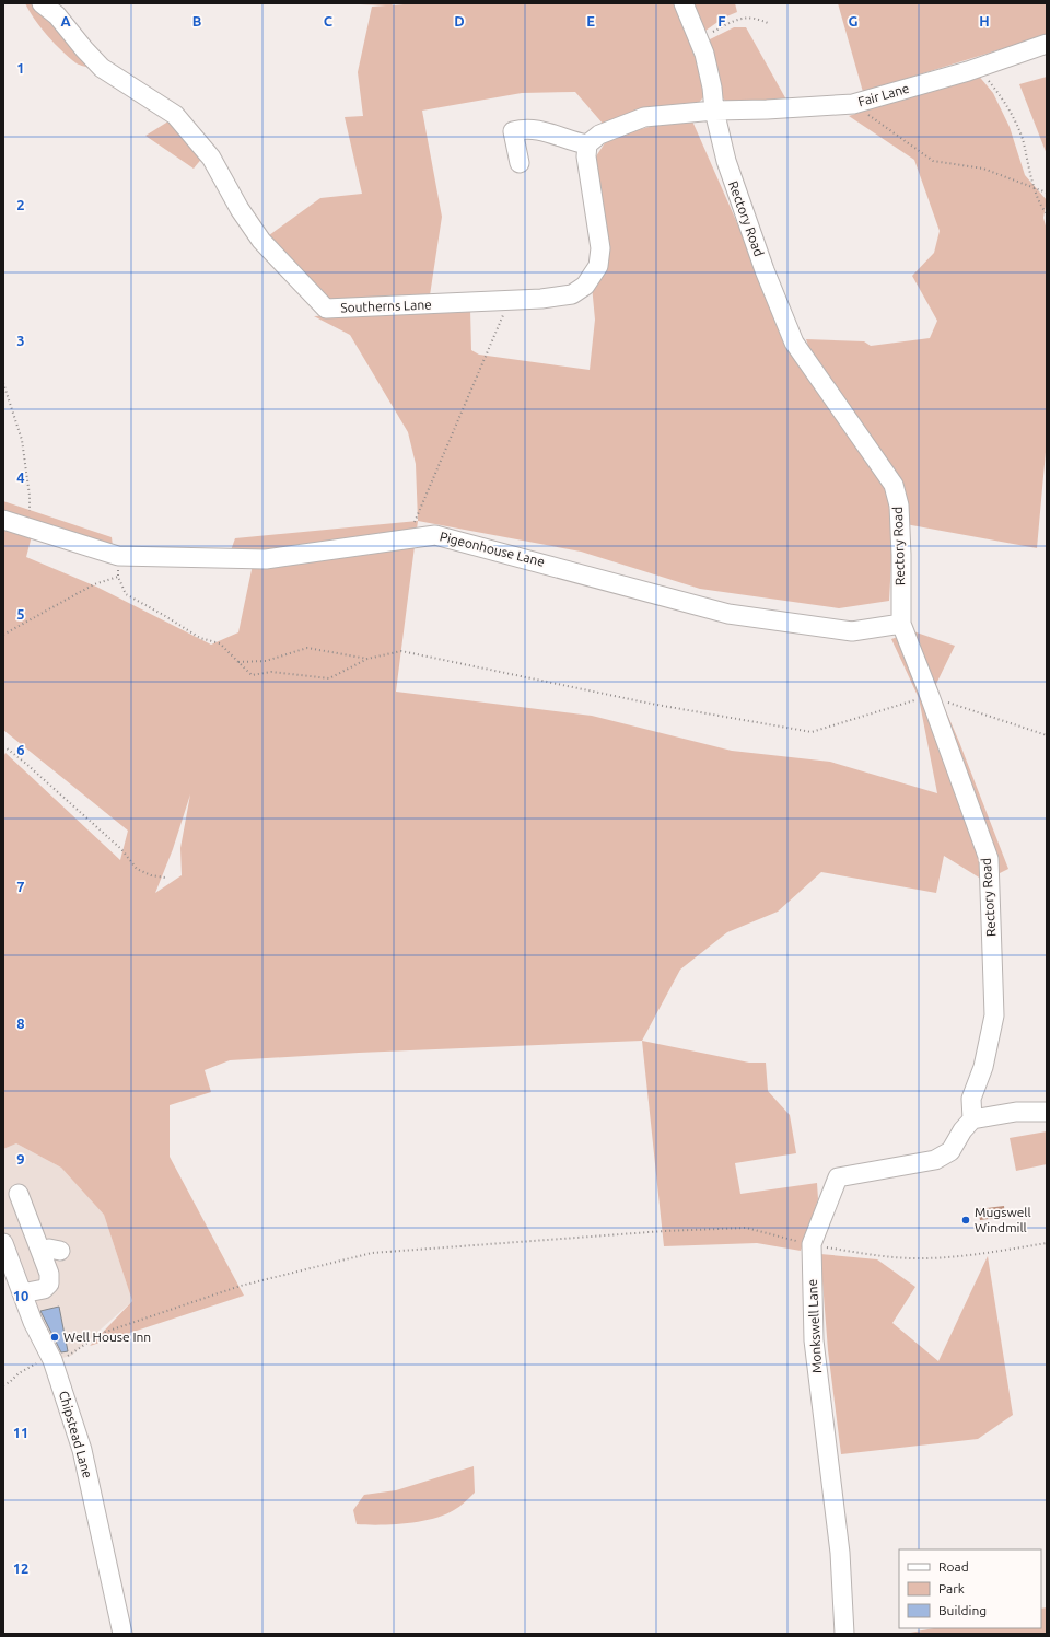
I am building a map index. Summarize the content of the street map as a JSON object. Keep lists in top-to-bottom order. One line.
{"streets":{"street":["Fair Lane","Rectory Road","Southerns Lane","Pigeonhouse Lane","Monkswell Lane","Chipstead Lane"]},"crossings":[["Fair Lane","Rectory Road"],["Rectory Road","Pigeonhouse Lane"],["Rectory Road","Monkswell Lane"]],"places":["Mugswell Windmill","Well House Inn"],"legend":["Road","Park","Building"],"grid":{"columns":["A","B","C","D","E","F","G","H"],"rows":["1","2","3","4","5","6","7","8","9","10","11","12"]}}
